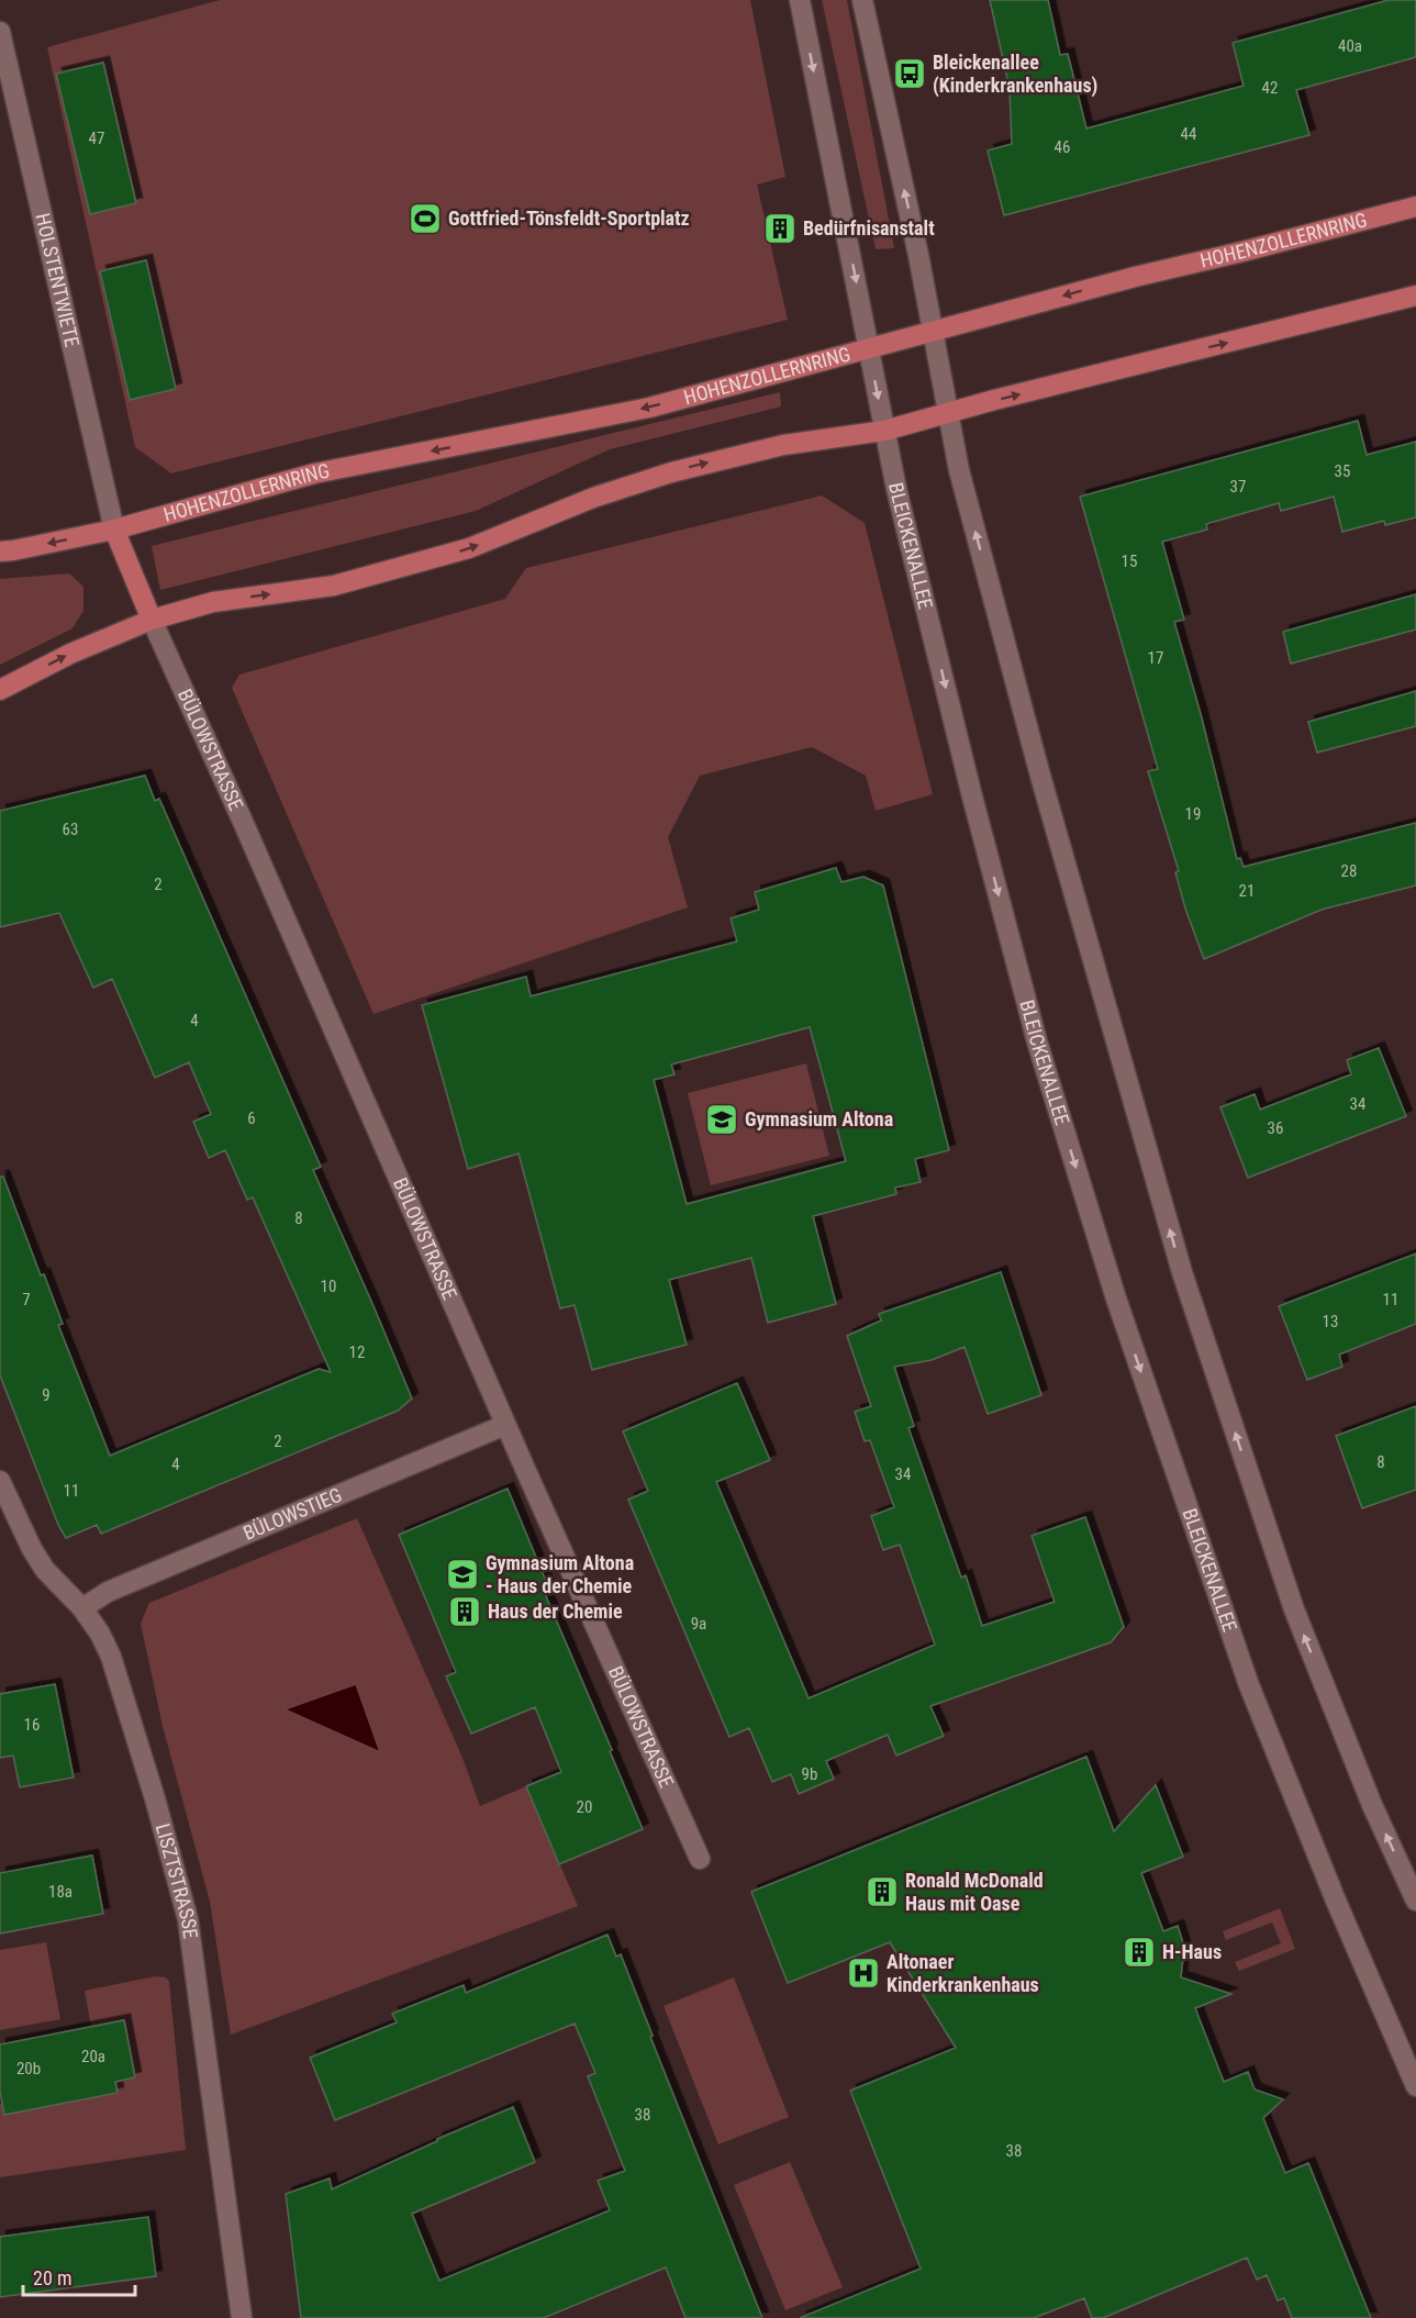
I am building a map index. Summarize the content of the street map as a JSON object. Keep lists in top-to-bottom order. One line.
{"streets":{"main road":["HOHENZOLLERNRING"],"street":["HOLSTENTWIETE","BLEICKENALLEE","BÜLOWSTRASSE","BÜLOWSTIEG","LISZTSTRASSE"]},"crossings":[["HOHENZOLLERNRING","HOLSTENTWIETE"],["HOHENZOLLERNRING","BLEICKENALLEE"],["BÜLOWSTRASSE","BÜLOWSTIEG"],["BÜLOWSTIEG","LISZTSTRASSE"]],"places":{"bus stop":["Bleickenallee (Kinderkrankenhaus)"],"sports":["Gottfried-Tönsfeldt-Sportplatz"],"building":["Bedürfnisanstalt","Haus der Chemie","Ronald McDonald Haus mit Oase","H-Haus"],"school or university":["Gymnasium Altona","Gymnasium Altona - Haus der Chemie"],"hospital":["Altonaer Kinderkrankenhaus"]},"house_numbers":["40a","42","44","47","46","35","37","15","17","19","63","28","2","21","4","34","6","36","8","10","7","11","13","12","9","2","8","4","34","11","9a","16","9b","20","18a","20a","20b","38","38"],"scale_bar":"20 m"}
